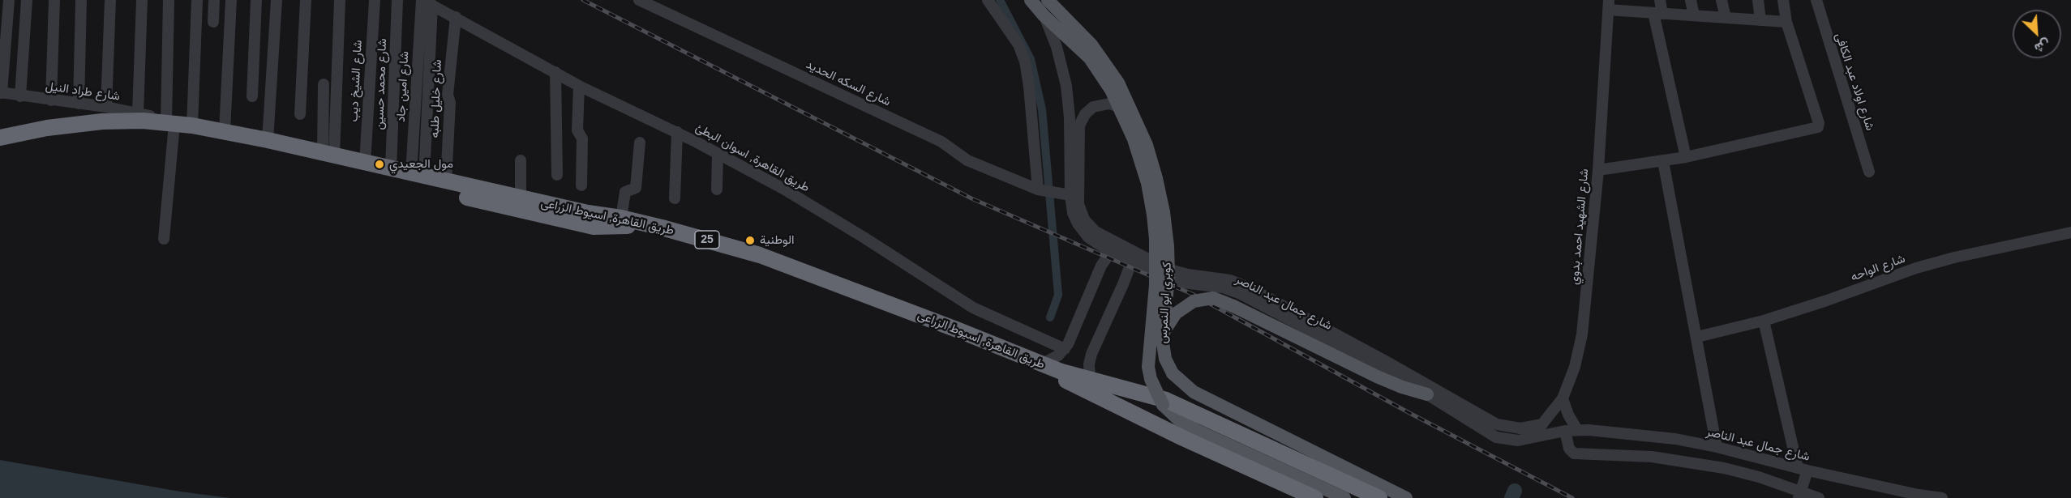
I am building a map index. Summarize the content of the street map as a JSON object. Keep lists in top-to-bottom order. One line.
{"streets":{"highway":["طريق القاهرة, اسيوط الزراعى","25"],"main road":["كوبري ابو النمرس"],"street":["شارع الشيخ ديب","شارع اولاد عبد الكافى","شارع السكه الحديد","شارع محمد حسين","شارع طراد النيل","شارع خليل طلبه","طريق القاهرة, اسوان البطئ","شارع الشهيد احمد بدوي","شارع الواحه","شارع جمال عبد الناصر"]},"crossings":[["شارع الشيخ ديب","طريق القاهرة, اسيوط الزراعى"],["شارع السكه الحديد","شارع جمال عبد الناصر"],["شارع محمد حسين","طريق القاهرة, اسيوط الزراعى"],["شارع طراد النيل","طريق القاهرة, اسيوط الزراعى"],["شارع خليل طلبه","طريق القاهرة, اسوان البطئ"],["شارع خليل طلبه","طريق القاهرة, اسيوط الزراعى"],["شارع الشهيد احمد بدوي","شارع جمال عبد الناصر"],["كوبري ابو النمرس","شارع جمال عبد الناصر"]],"places":["مول الجعيدي","الوطنية"],"north":"bottom right"}
